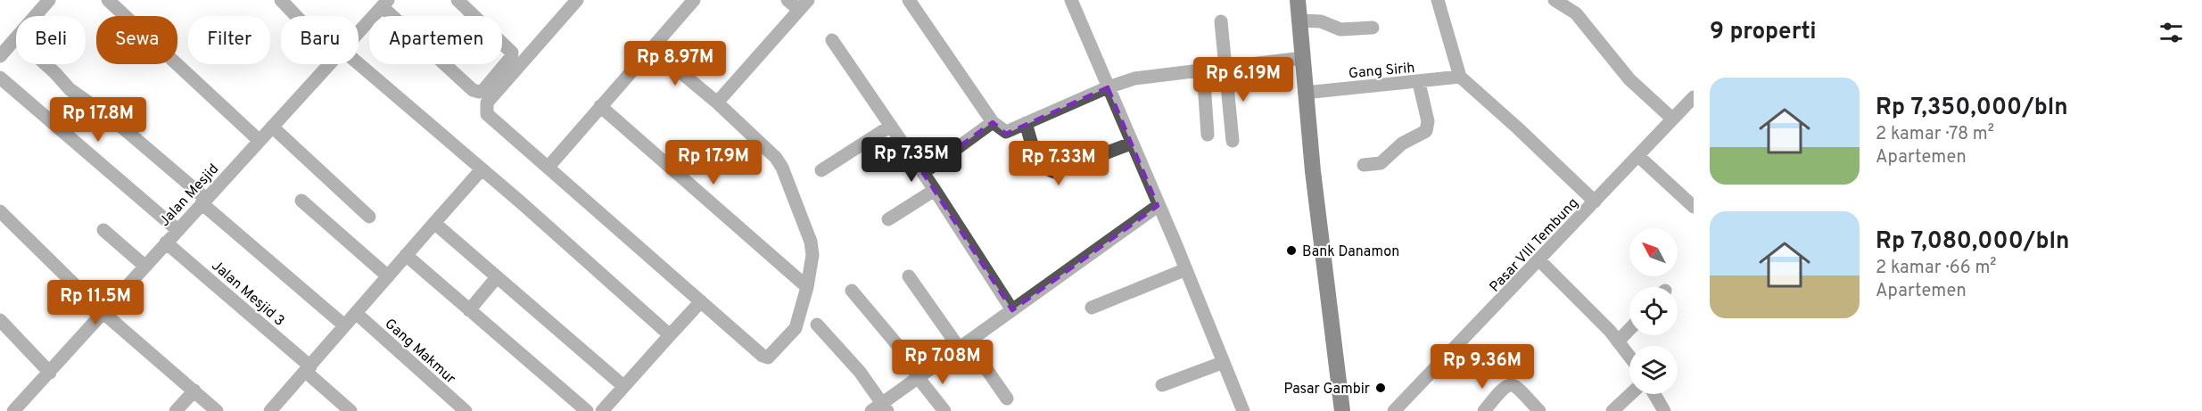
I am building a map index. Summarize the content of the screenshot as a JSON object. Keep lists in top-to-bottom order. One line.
{"streets":{"street":["Gang Sirih","Jalan Mesjid","Pasar VIII Tembung","Jalan Mesjid 3","Gang Makmur"]},"crossings":[["Jalan Mesjid","Jalan Mesjid 3"]],"places":["Bank Danamon","Pasar Gambir"],"north":"top left","page":{"heading":"9 properti","chip":["Beli","Sewa","Filter","Baru","Apartemen"],"price":["Rp 8.97M","Rp 6.19M","Rp 17.8M","Rp 7.35M","Rp 17.9M","Rp 7.33M","Rp 11.5M","Rp 7.08M","Rp 9.36M"],"list":[{"name":"Rp 7,350,000/bln","note":"2 kamar · 78 m² · Apartemen"},{"name":"Rp 7,080,000/bln","note":"2 kamar · 66 m² · Apartemen"}]}}
